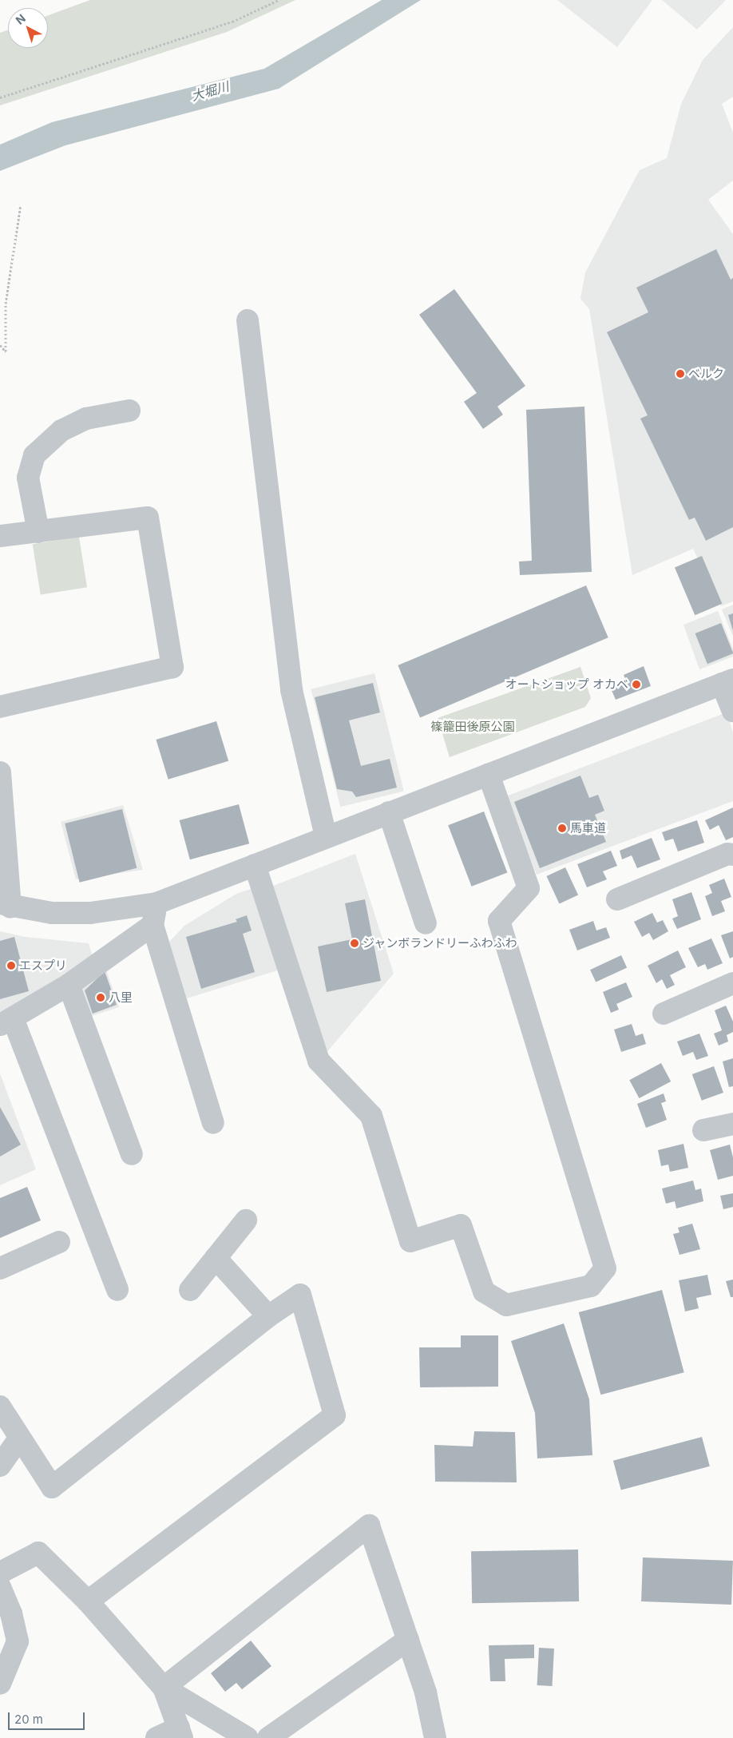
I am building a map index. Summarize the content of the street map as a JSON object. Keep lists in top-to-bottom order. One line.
{"water":["大堀川"],"parks":["篠籠田後原公園"],"places":["ベルク","オートショップ オカベ","馬車道","ジャンボランドリーふわふわ","エスプリ","八里"],"scale_bar":"20 m","north":"top left"}
